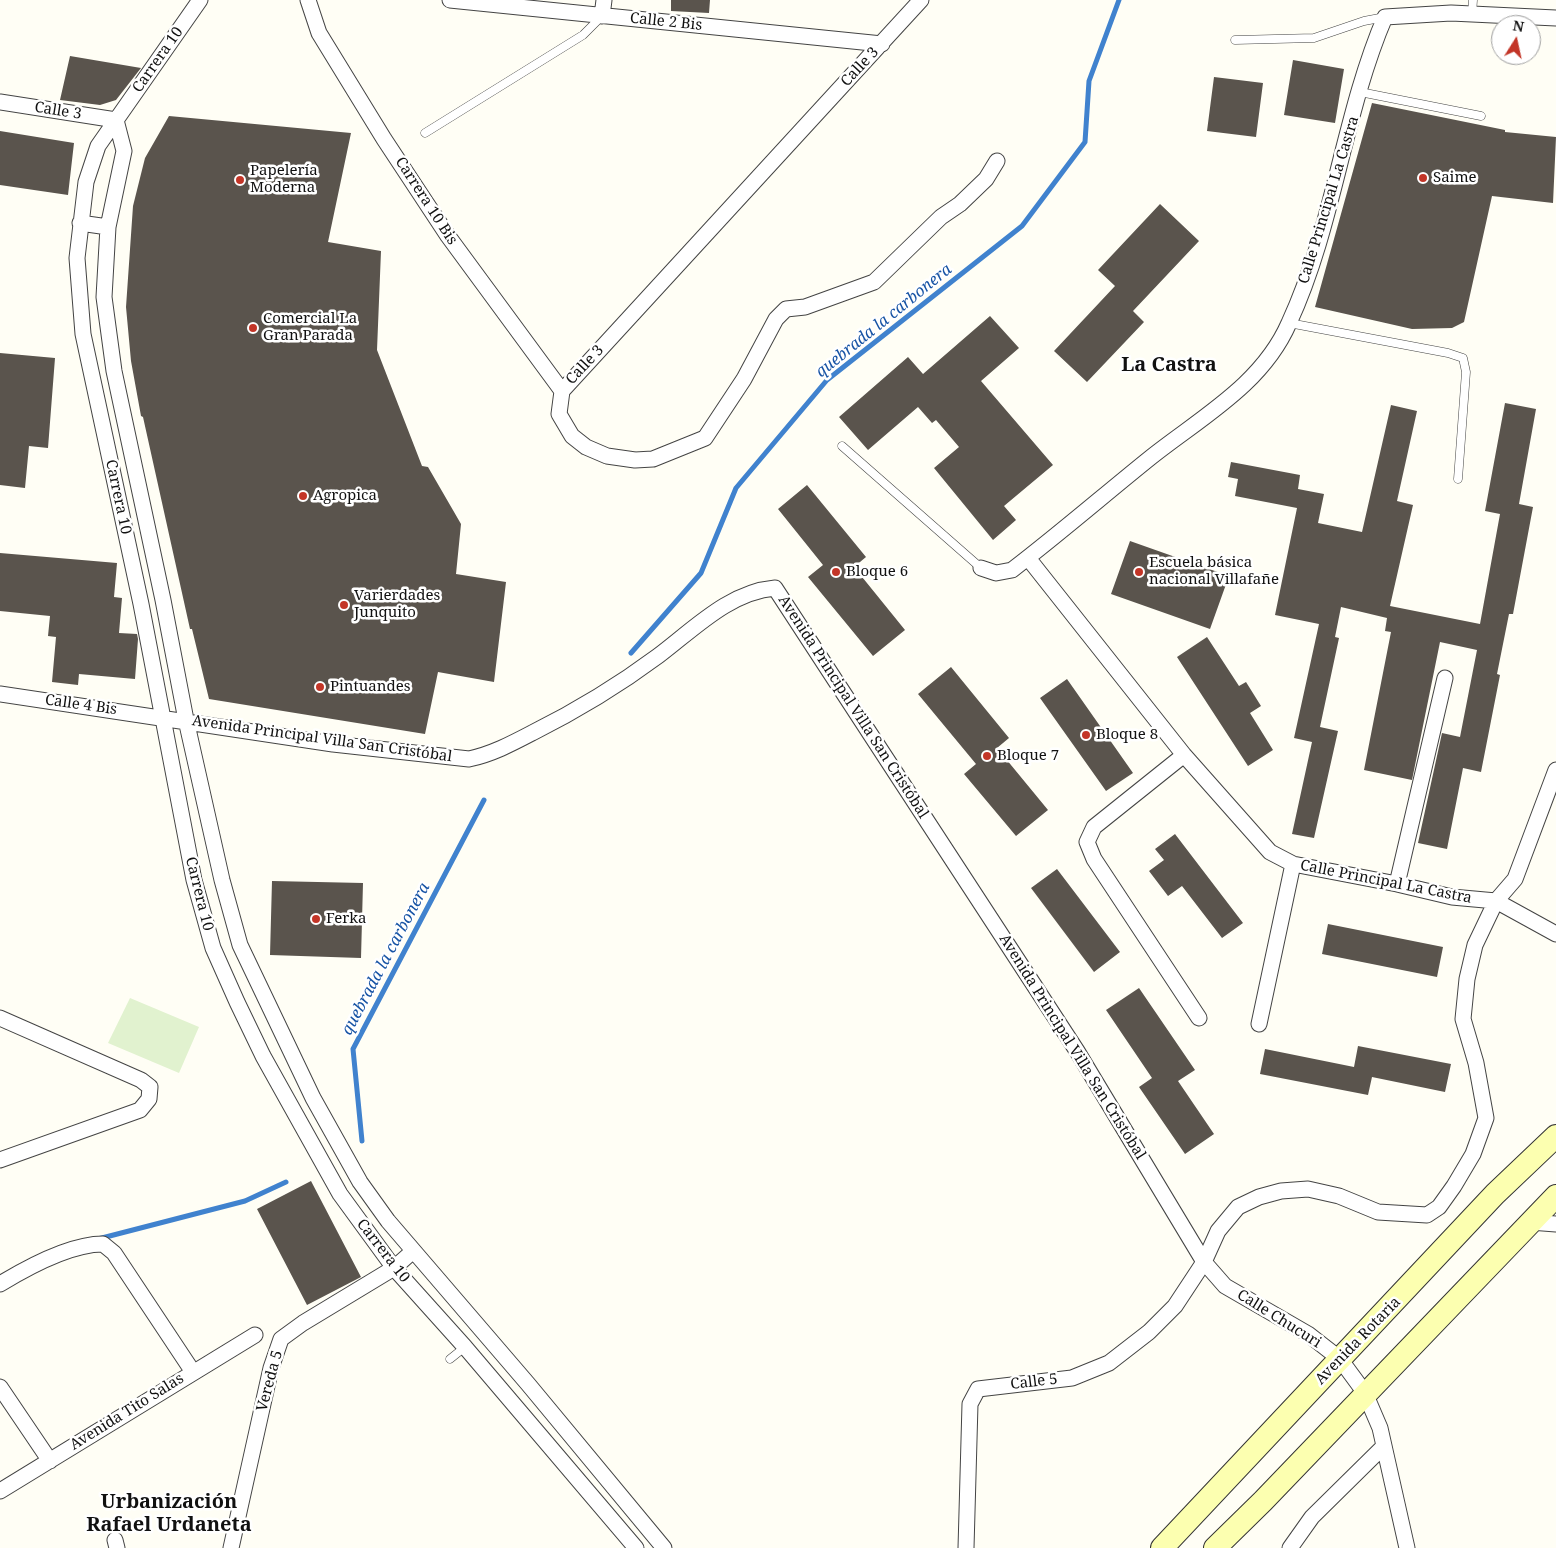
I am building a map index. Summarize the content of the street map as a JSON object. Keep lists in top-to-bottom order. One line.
{"streets":{"main road":["Avenida Rotaria"],"street":["Calle 2 Bis","Carrera 10","Calle 3","Calle Principal La Castra","Carrera 10 Bis","Calle 4 Bis","Avenida Principal Villa San Cristóbal","Calle Chucuri","Vereda 5","Calle 5","Avenida Tito Salas"]},"crossings":[["Calle 2 Bis","Calle 3"],["Carrera 10","Calle 3"],["Carrera 10","Calle 4 Bis"],["Carrera 10","Avenida Principal Villa San Cristóbal"],["Carrera 10","Vereda 5"],["Calle 3","Carrera 10 Bis"],["Calle 4 Bis","Avenida Principal Villa San Cristóbal"],["Avenida Principal Villa San Cristóbal","Calle Chucuri"],["Avenida Principal Villa San Cristóbal","Calle 5"],["Calle Chucuri","Avenida Rotaria"],["Calle Chucuri","Calle 5"]],"districts":["La Castra","Urbanización Rafael Urdaneta"],"water":["quebrada la carbonera"],"places":["Saime","Papelería Moderna","Comercial La Gran Parada","Agropica","Bloque 6","Escuela básica nacional Villafañe","Varierdades Junquito","Pintuandes","Bloque 8","Bloque 7","Ferka"],"north":"top"}
